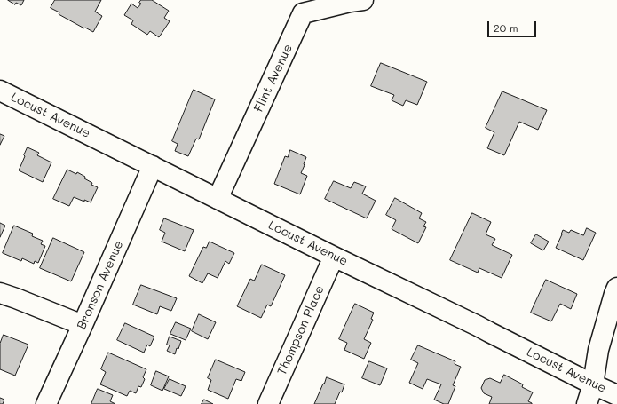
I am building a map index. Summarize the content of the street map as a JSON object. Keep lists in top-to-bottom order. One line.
{"streets":{"street":["Flint Avenue","Locust Avenue","Bronson Avenue","Thompson Place"]},"crossings":[["Flint Avenue","Locust Avenue"],["Locust Avenue","Bronson Avenue"],["Locust Avenue","Thompson Place"]],"scale_bar":"20 m"}
